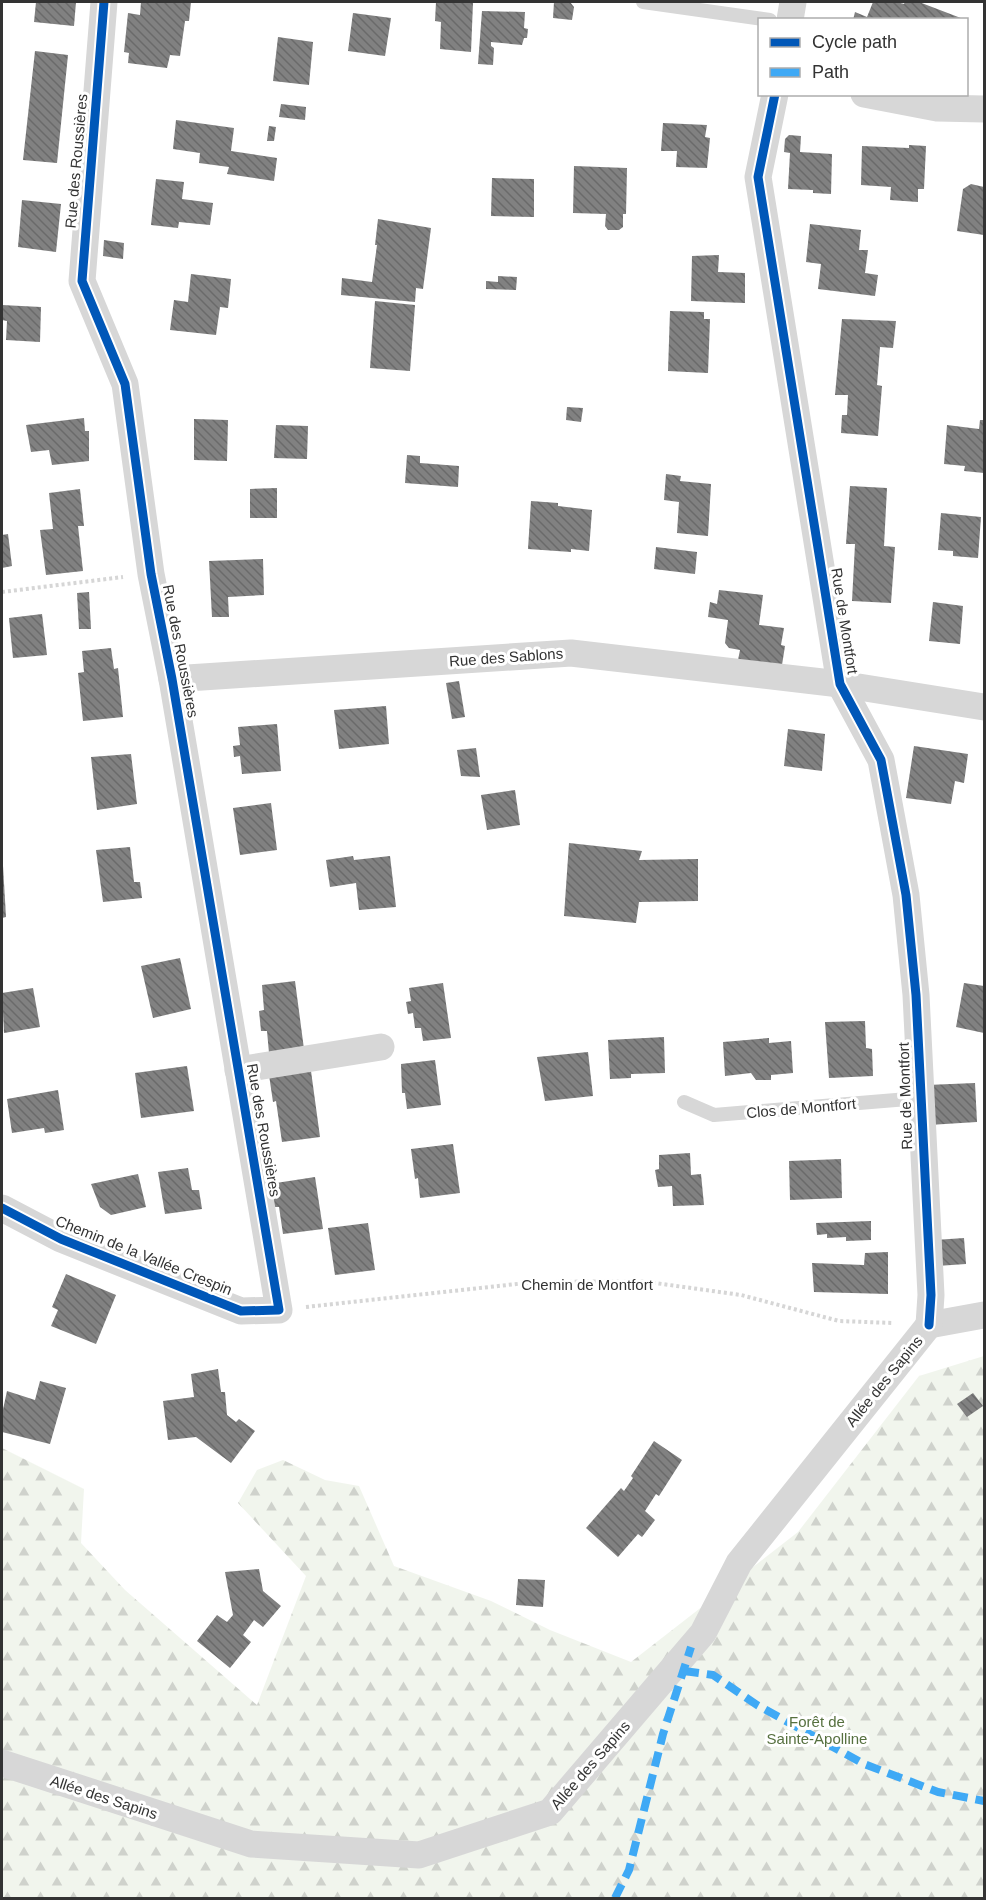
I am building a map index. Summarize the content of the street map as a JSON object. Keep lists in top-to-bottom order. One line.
{"streets":{"street":["Rue des Roussières","Rue de Montfort","Rue des Sablons","Chemin de la Vallée Crespin","Allée des Sapins"],"lane":["Clos de Montfort"],"path":["Chemin de Montfort"]},"crossings":[["Rue des Roussières","Rue des Sablons"],["Rue des Roussières","Chemin de la Vallée Crespin"],["Rue des Roussières","Chemin de Montfort"],["Rue de Montfort","Rue des Sablons"],["Rue de Montfort","Clos de Montfort"],["Rue de Montfort","Chemin de Montfort"],["Rue de Montfort","Allée des Sapins"],["Chemin de la Vallée Crespin","Chemin de Montfort"],["Chemin de Montfort","Allée des Sapins"]],"parks":["Forêt de Sainte-Apolline"],"legend":["Cycle path","Path"]}
